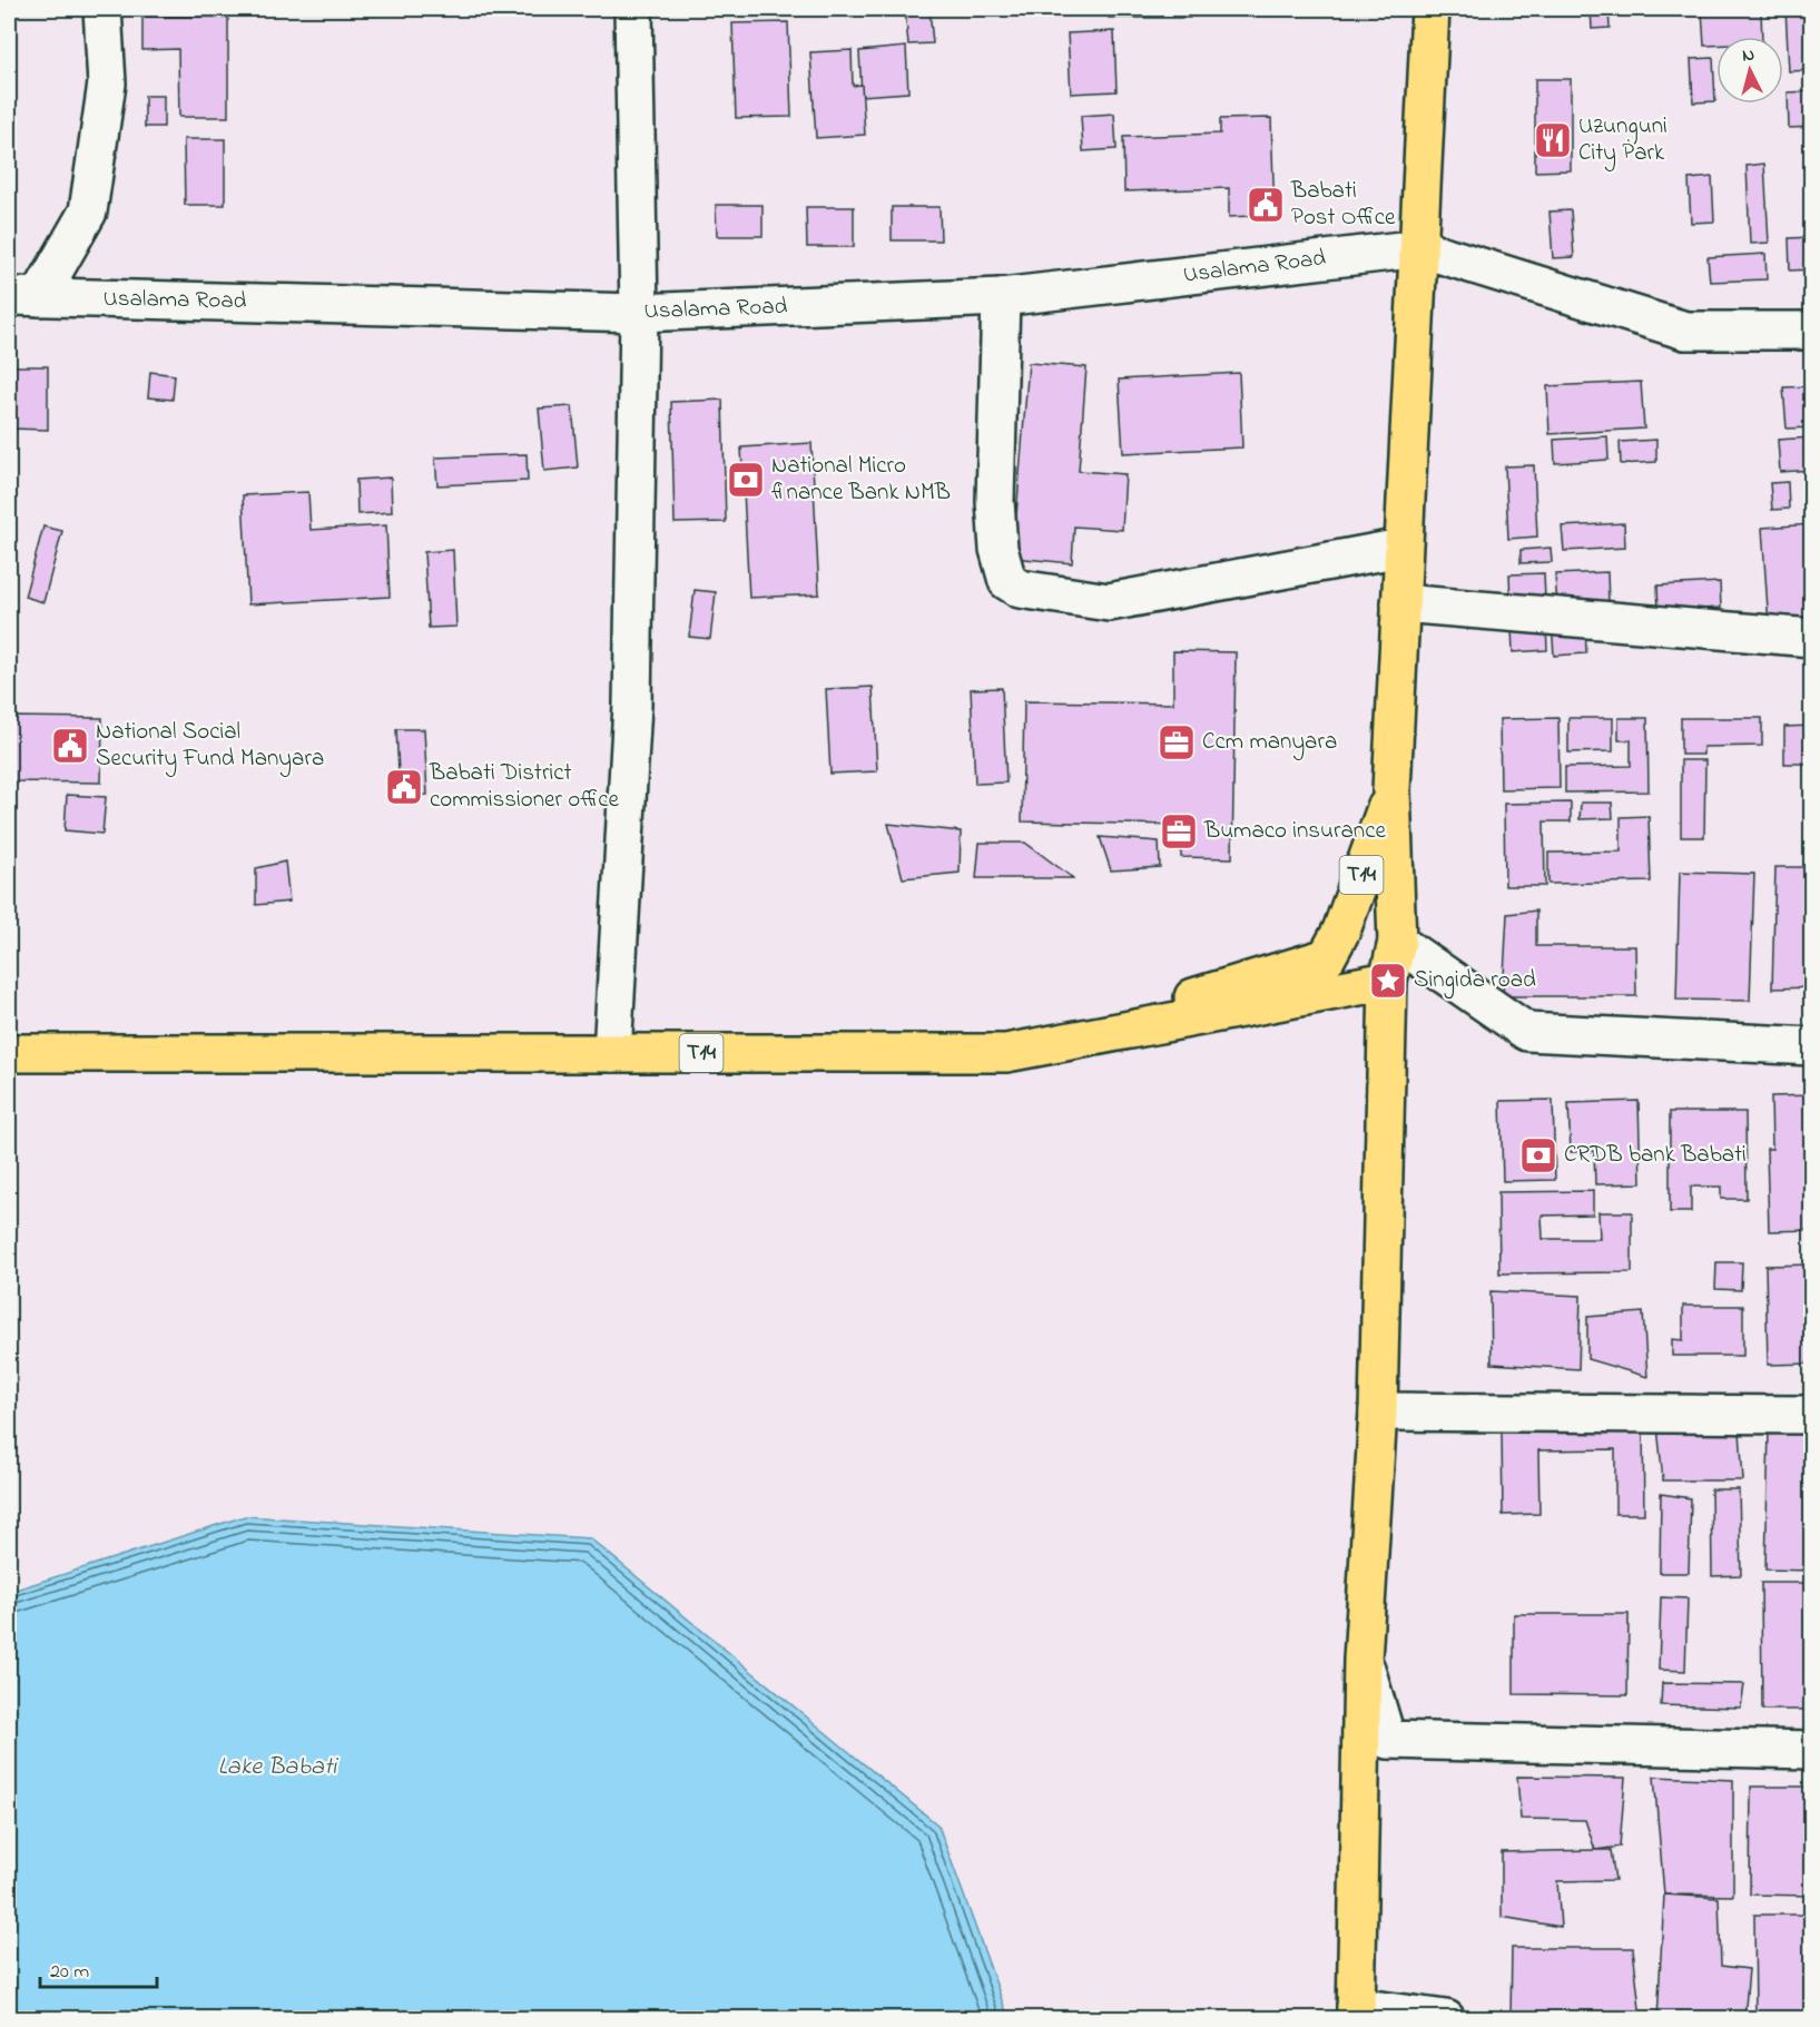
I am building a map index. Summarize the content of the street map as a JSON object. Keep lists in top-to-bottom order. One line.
{"streets":{"highway":["T14"],"street":["Usalama Road"]},"water":["Lake Babati"],"places":{"restaurant":["Uzunguni City Park"],"public building":["Babati Post Office","National Social Security Fund Manyara","Babati District commissioner office"],"bank":["National Micro finance Bank NMB","CRDB bank Babati"],"office":["Ccm manyara","Bumaco insurance"],"place":["Singida road"]},"scale_bar":"20 m","north":"top"}
